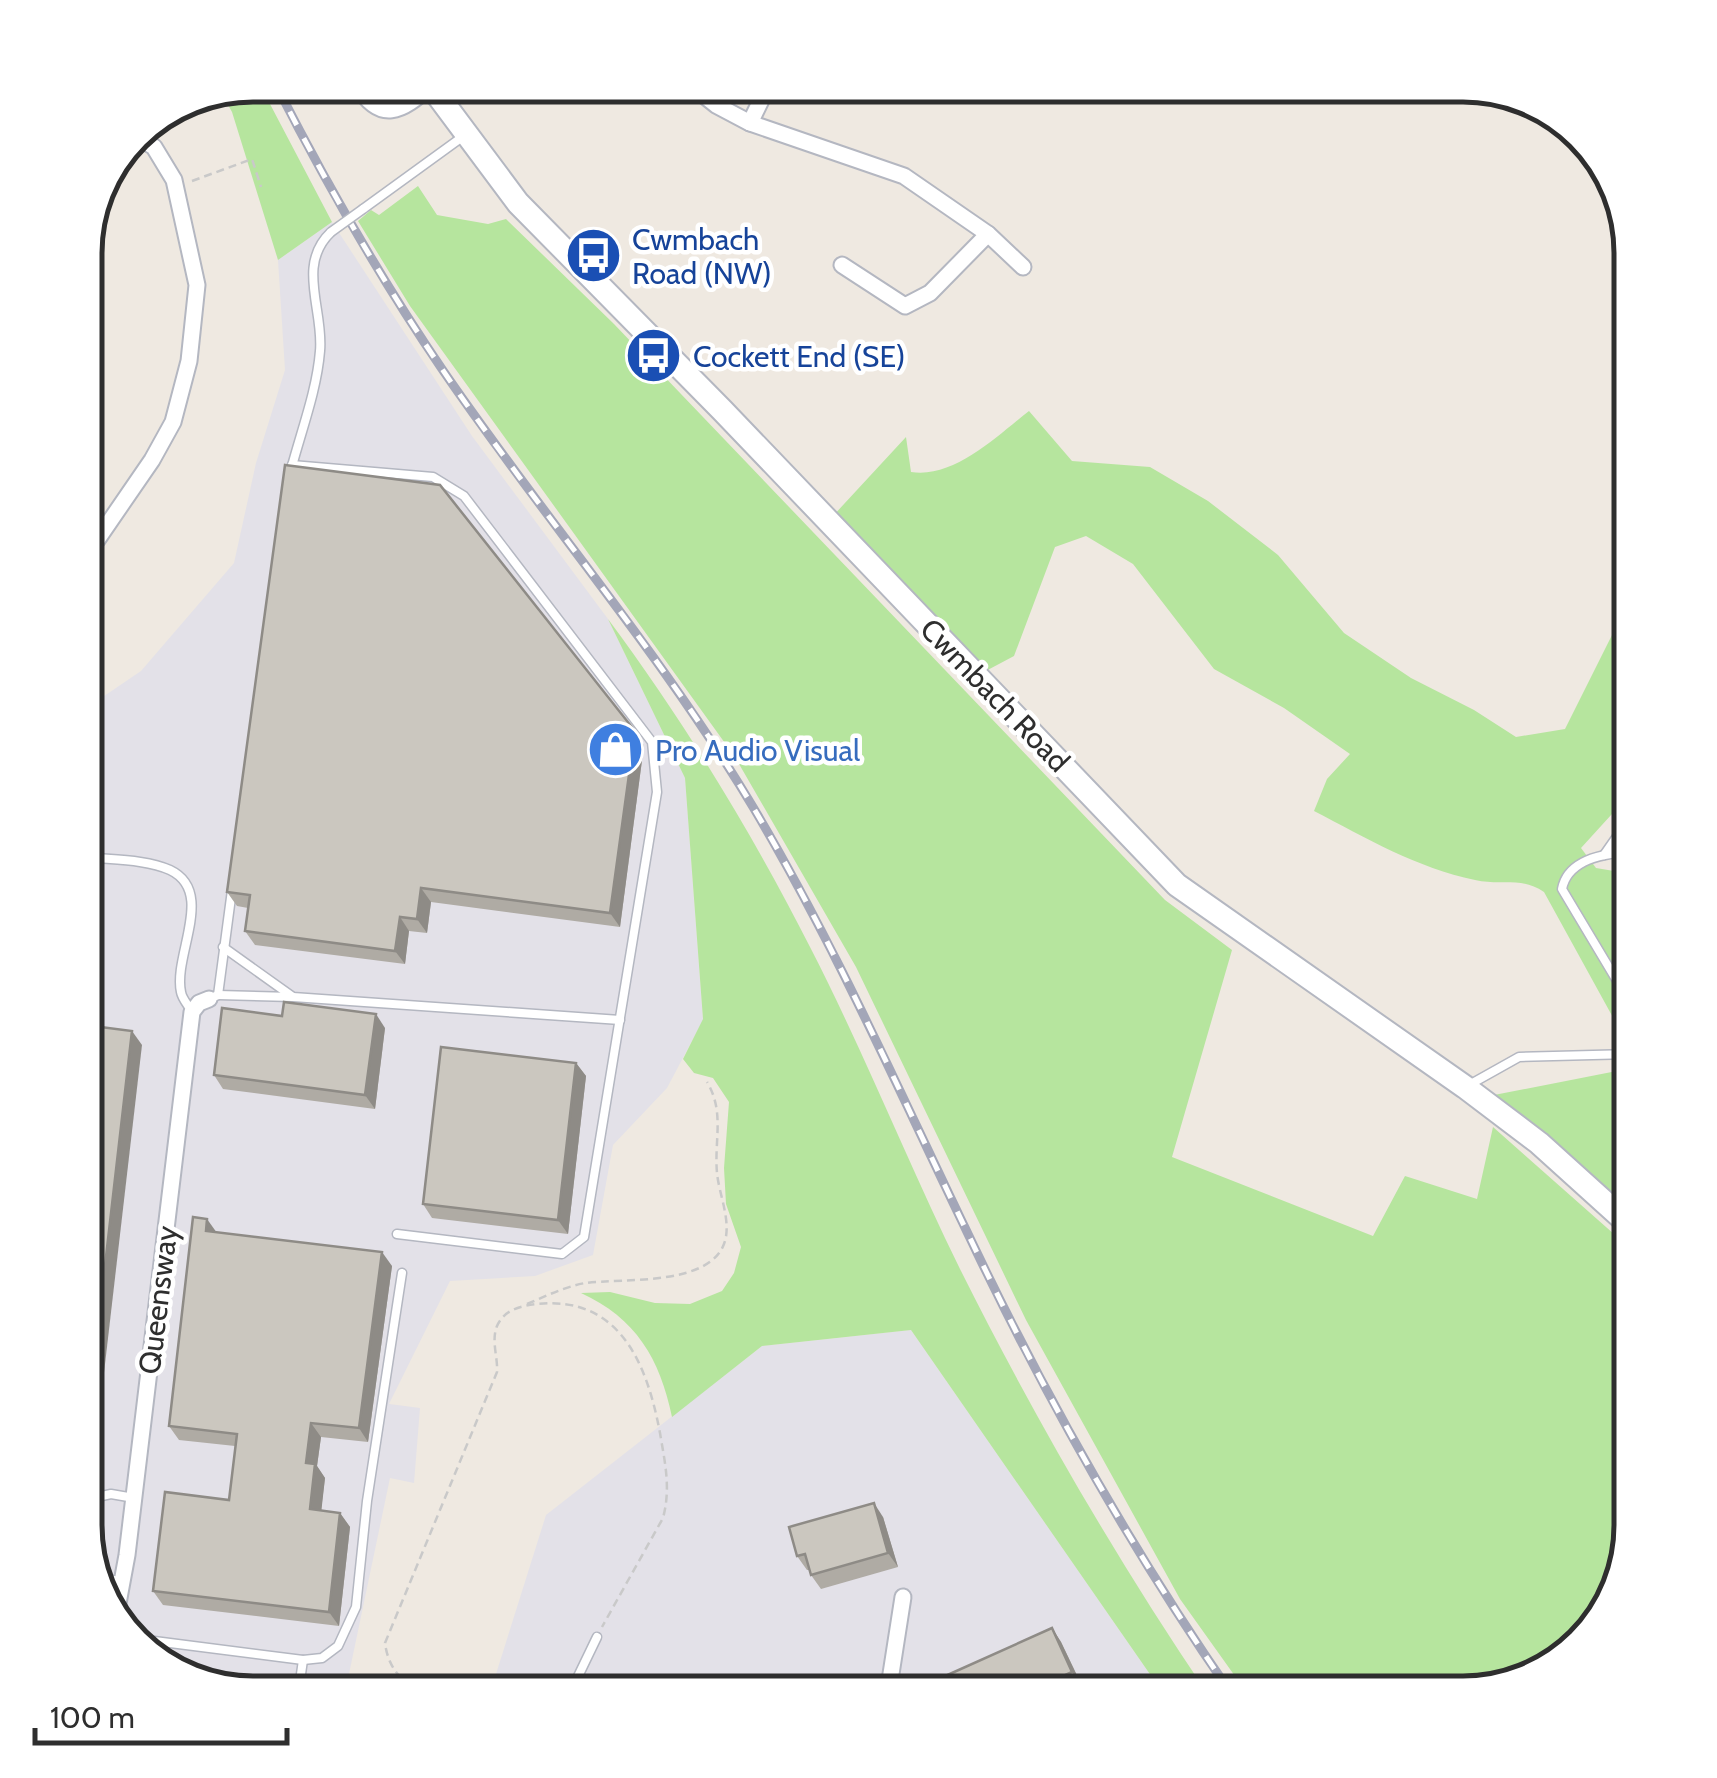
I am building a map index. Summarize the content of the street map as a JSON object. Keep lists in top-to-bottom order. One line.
{"streets":{"main road":["Cwmbach Road"],"street":["Queensway"]},"places":{"bus stop":["Cwmbach Road (NW)","Cockett End (SE)"],"shop":["Pro Audio Visual"]},"scale_bar":"100 m"}
